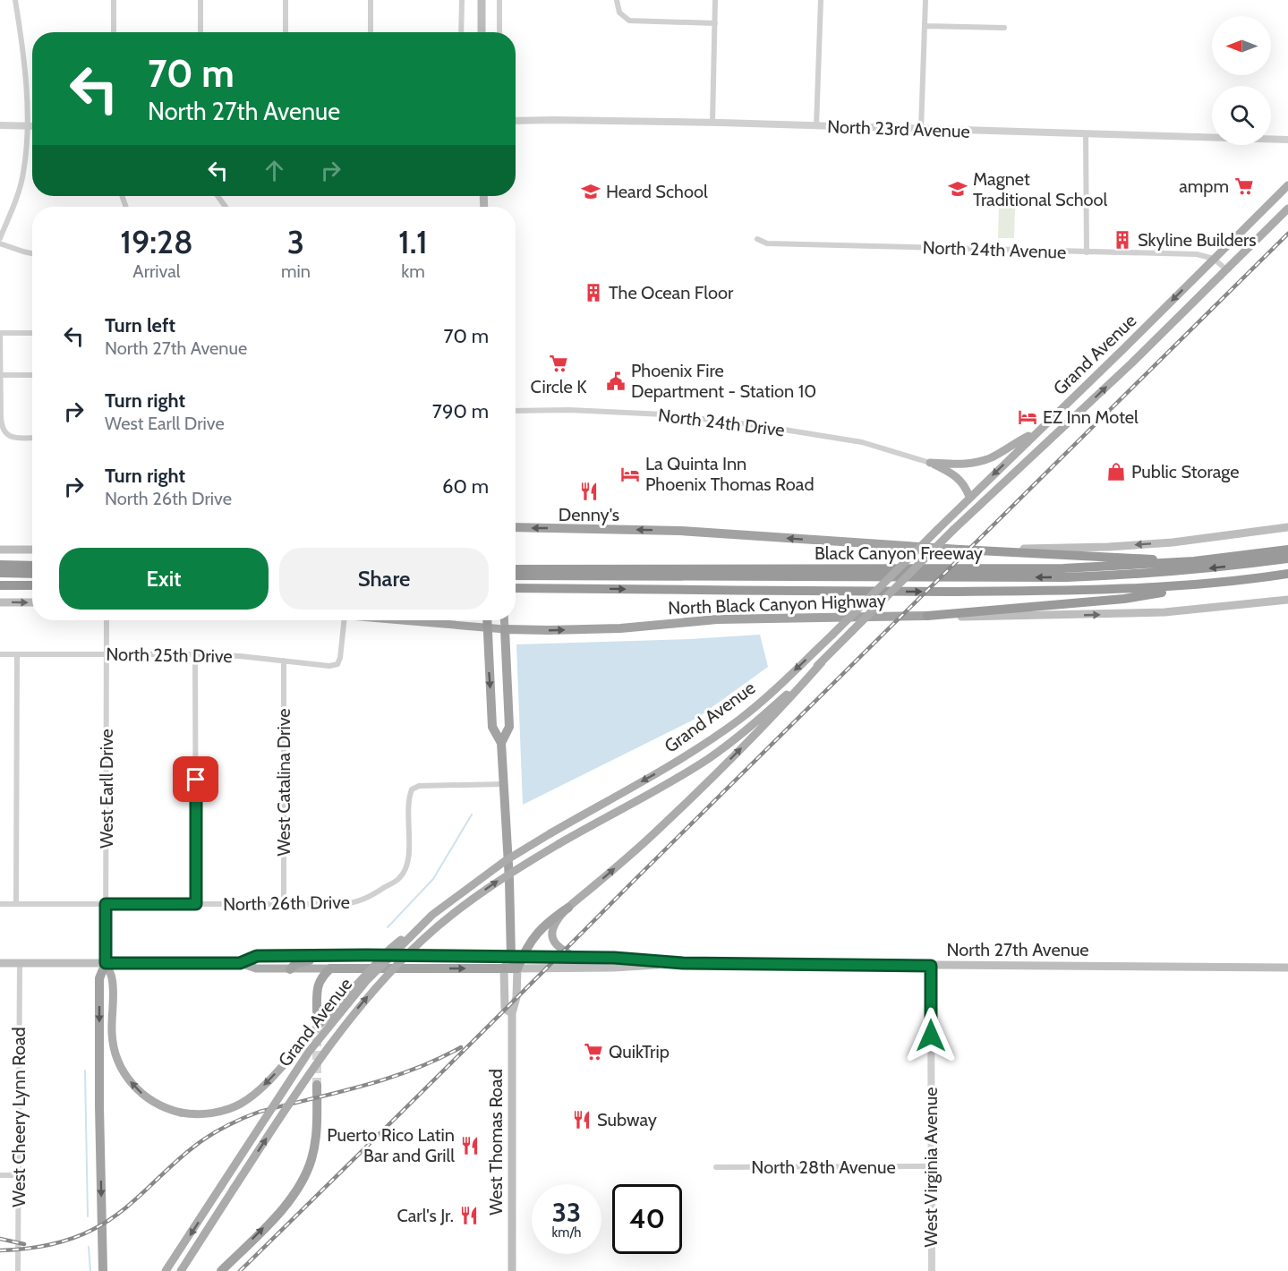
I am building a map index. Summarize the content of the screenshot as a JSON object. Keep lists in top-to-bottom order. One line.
{"streets":{"highway":["Black Canyon Freeway","North Black Canyon Highway","North 27th Avenue","West Thomas Road"],"main road":["Grand Avenue"],"street":["North 23rd Avenue","North 24th Avenue","North 24th Drive","North 25th Drive","West Catalina Drive","West Earll Drive","North 26th Drive","West Cheery Lynn Road","North 28th Avenue","West Virginia Avenue"]},"crossings":[["North 24th Avenue","Grand Avenue"],["North Black Canyon Highway","West Thomas Road"],["North 25th Drive","West Catalina Drive"],["North 25th Drive","West Earll Drive"],["West Catalina Drive","North 26th Drive"],["West Earll Drive","North 26th Drive"],["West Earll Drive","North 27th Avenue"],["North 26th Drive","West Thomas Road"],["North 27th Avenue","West Cheery Lynn Road"],["North 27th Avenue","West Thomas Road"],["North 27th Avenue","West Virginia Avenue"],["North 28th Avenue","West Virginia Avenue"]],"places":{"supermarket":["ampm","Circle K","QuikTrip"],"school or university":["Magnet Traditional School","Heard School"],"building":["Skyline Builders","The Ocean Floor"],"public building":["Phoenix Fire Department - Station 10"],"hotel":["EZ Inn Motel","La Quinta Inn Phoenix Thomas Road"],"shop":["Public Storage"],"restaurant":["Denny's","Subway","Puerto Rico Latin Bar and Grill","Carl's Jr."]},"north":"left","page":{"turn":["70 m","North 27th Avenue"],"eta":["19:28","Arrival","3","min","1.1","km"],"list":[{"name":"Turn left","note":"North 27th Avenue","value":"70 m"},{"name":"Turn right","note":"West Earll Drive","value":"790 m"},{"name":"Turn right","note":"North 26th Drive","value":"60 m"}],"buttons":["Exit","Share"],"speed":"33 km/h","limit":"40"}}
